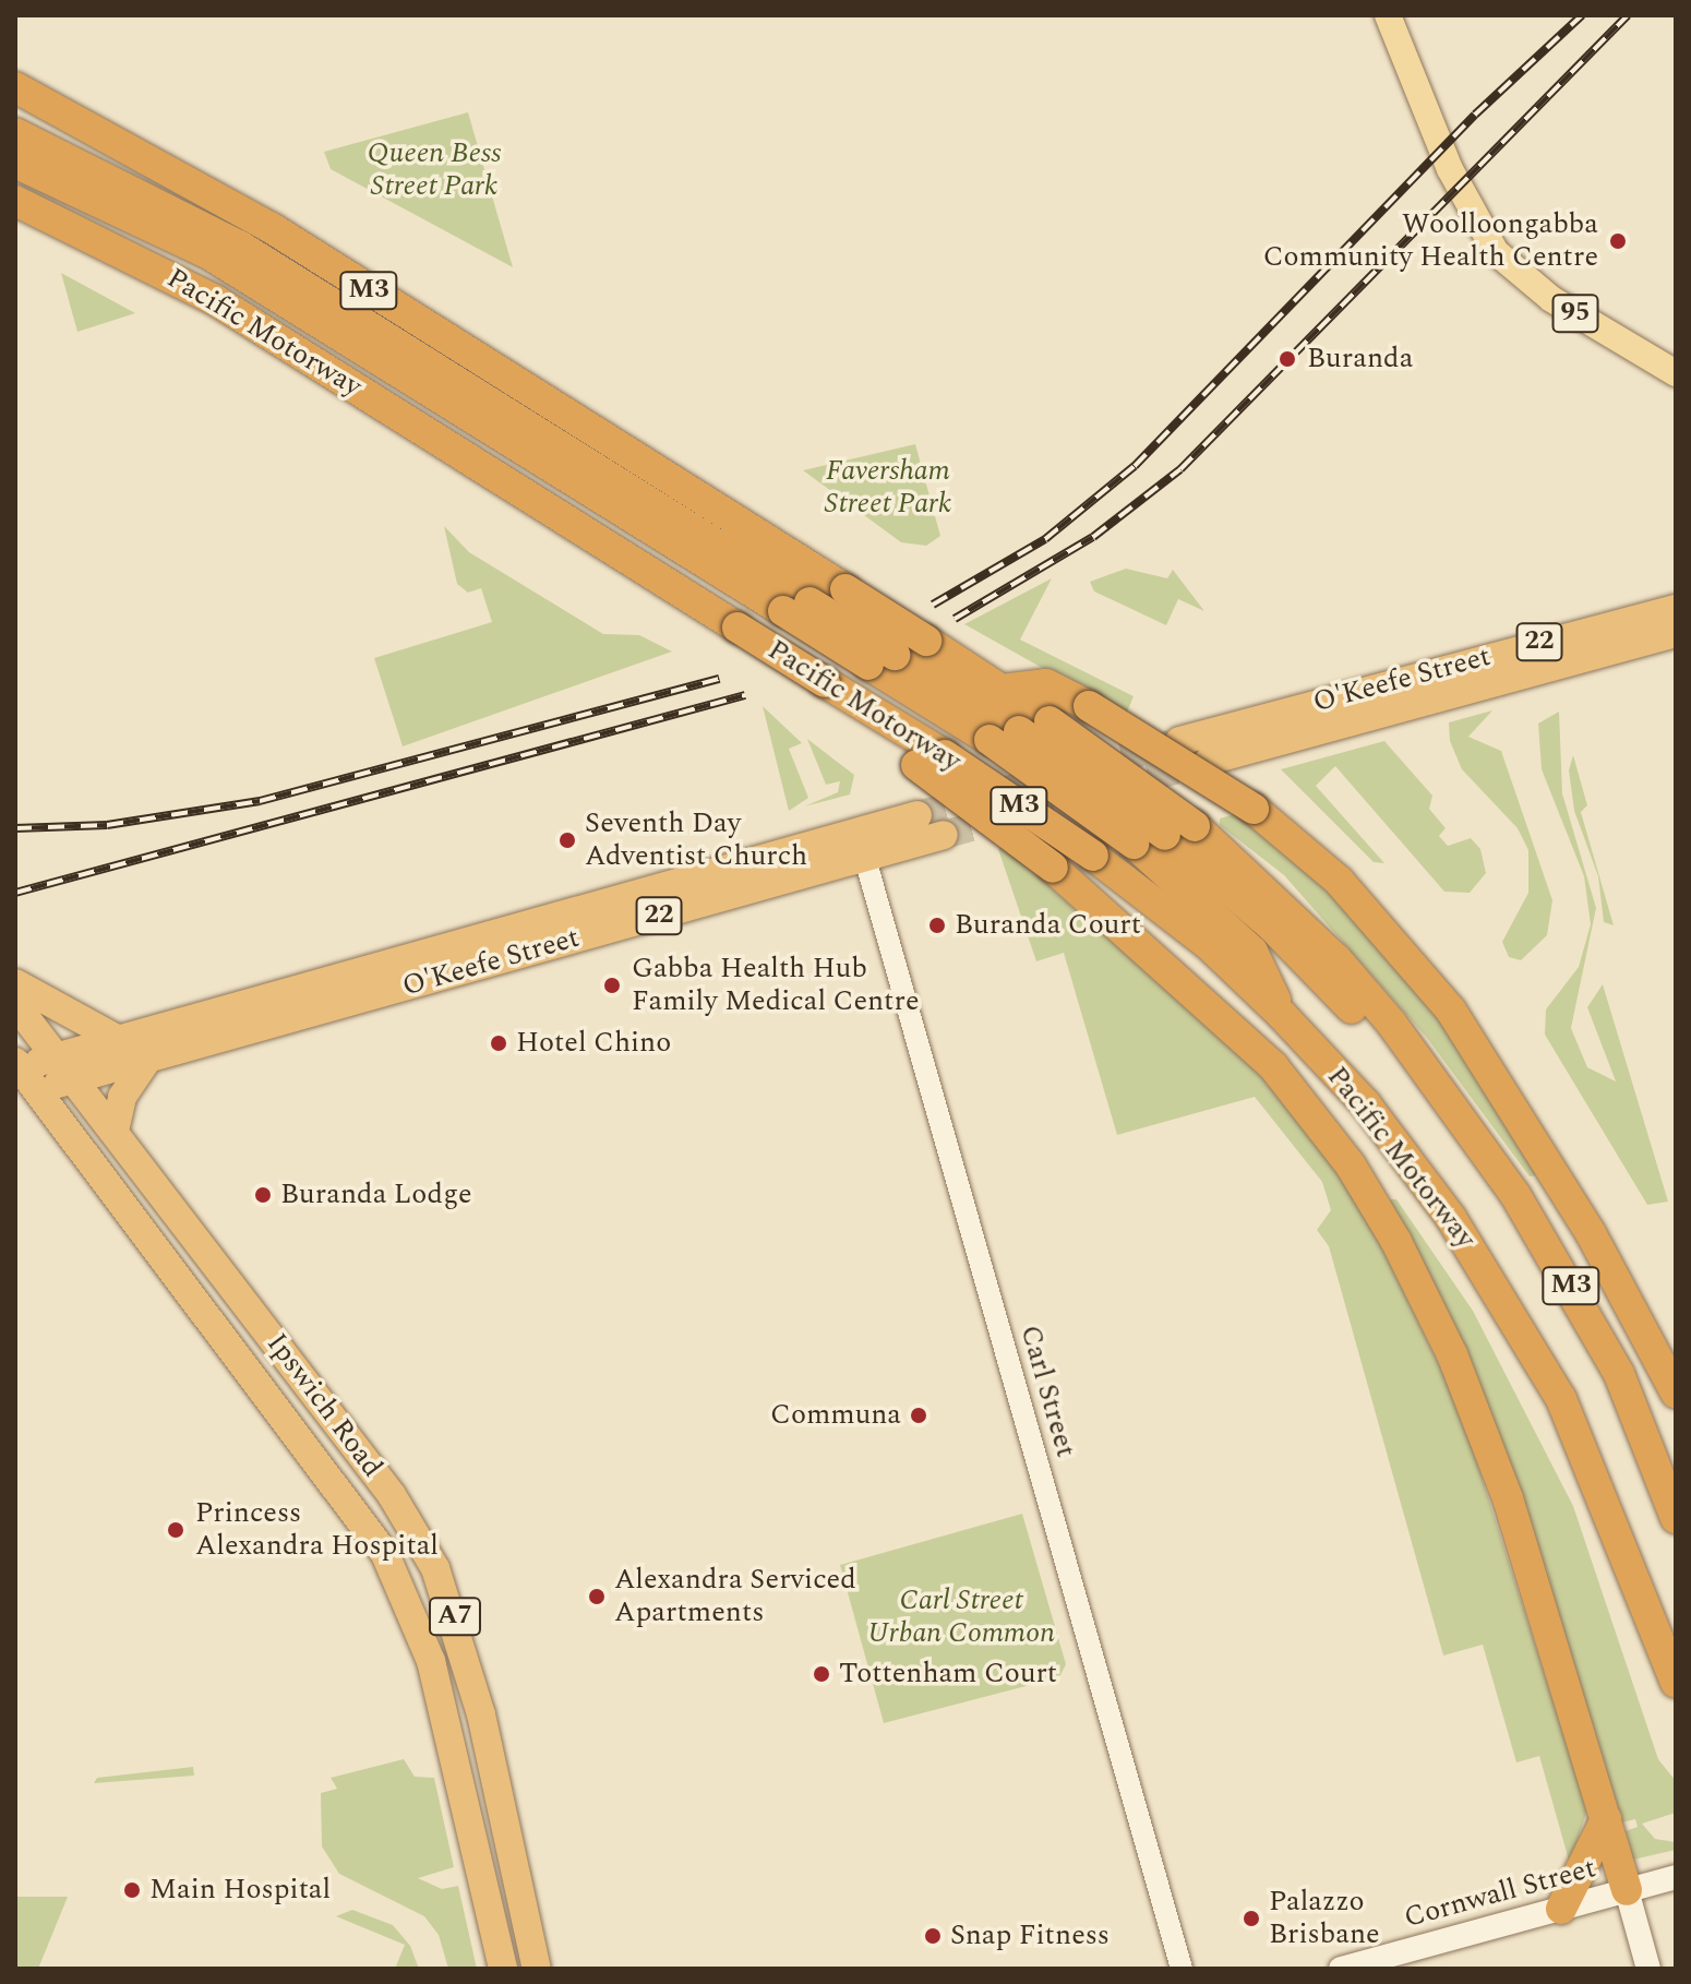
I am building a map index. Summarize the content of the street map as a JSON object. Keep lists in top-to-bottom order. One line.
{"streets":{"highway":["M3","Pacific Motorway","22","O'Keefe Street","Ipswich Road","A7"],"main road":["95","Cornwall Street"],"street":["Carl Street"]},"crossings":[["O'Keefe Street","Carl Street"],["O'Keefe Street","Ipswich Road"]],"parks":["Queen Bess Street Park","Faversham Street Park","Carl Street Urban Common"],"places":["Woolloongabba Community Health Centre","Buranda","Seventh Day Adventist Church","Buranda Court","Gabba Health Hub Family Medical Centre","Hotel Chino","Buranda Lodge","Communa","Princess Alexandra Hospital","Alexandra Serviced Apartments","Tottenham Court","Main Hospital","Palazzo Brisbane","Snap Fitness"]}
